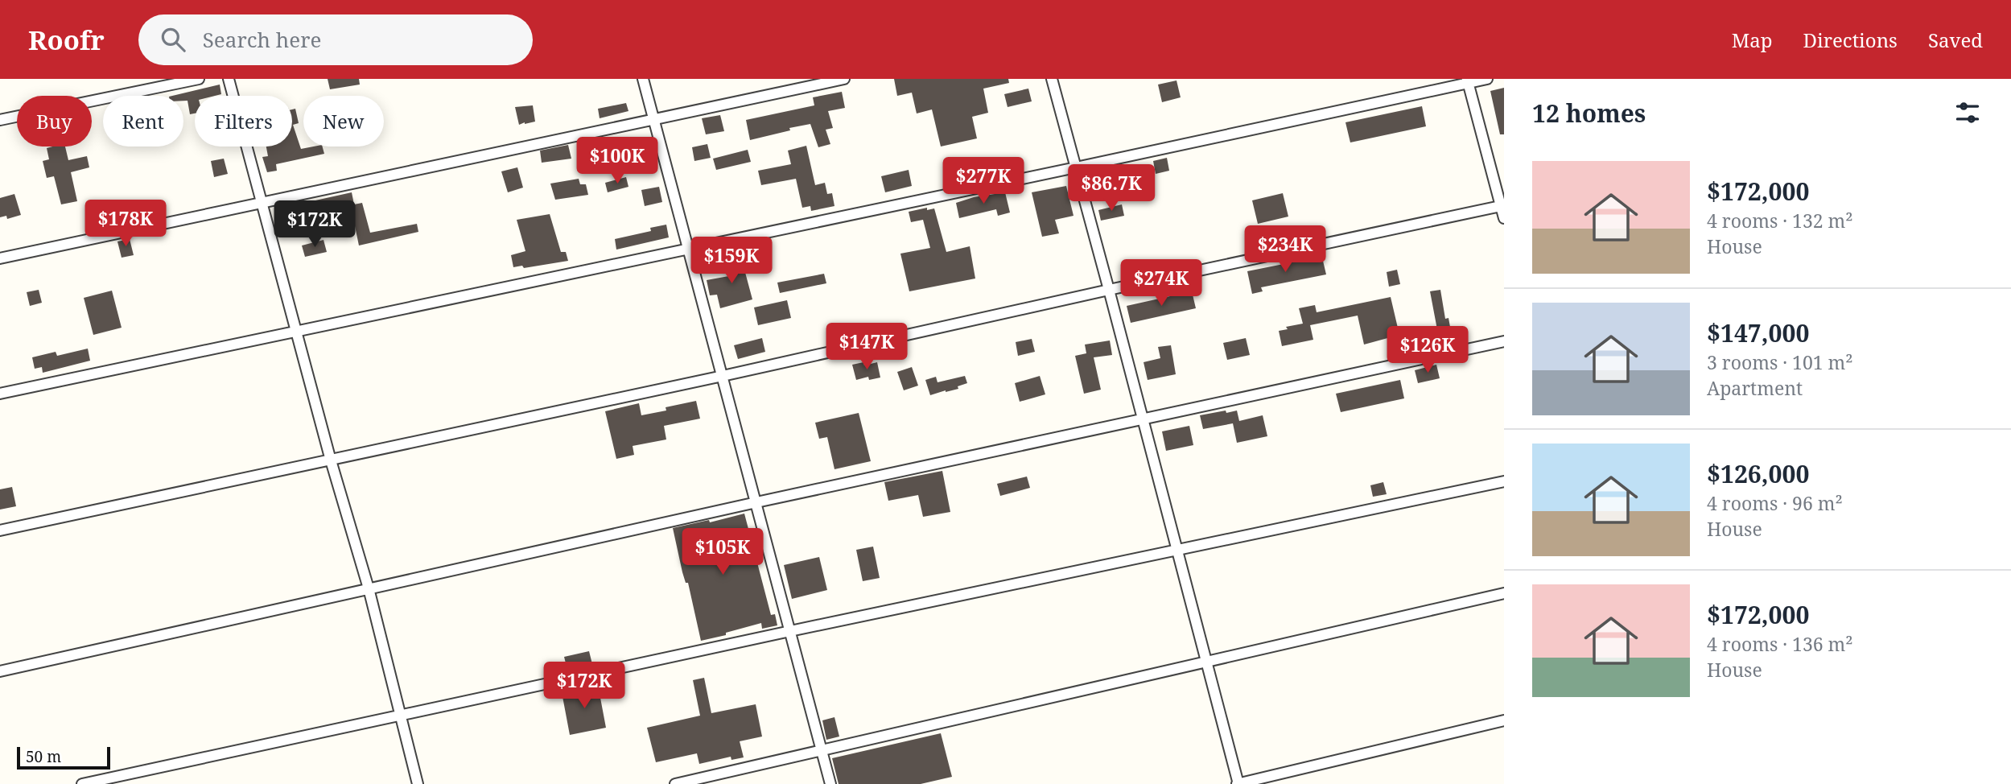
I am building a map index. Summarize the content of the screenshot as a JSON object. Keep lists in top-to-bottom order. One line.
{"scale_bar":"50 m","page":{"header":"Roofr","search":"Search here","nav":["Map","Directions","Saved"],"heading":"12 homes","chip":["Buy","Rent","Filters","New"],"price":["$100K","$277K","$86.7K","$178K","$172K","$234K","$159K","$274K","$147K","$126K","$105K","$172K"],"list":[{"name":"$172,000","note":"4 rooms · 132 m² · House"},{"name":"$147,000","note":"3 rooms · 101 m² · Apartment"},{"name":"$126,000","note":"4 rooms · 96 m² · House"},{"name":"$172,000","note":"4 rooms · 136 m² · House"}],"scale":"50 m"}}
